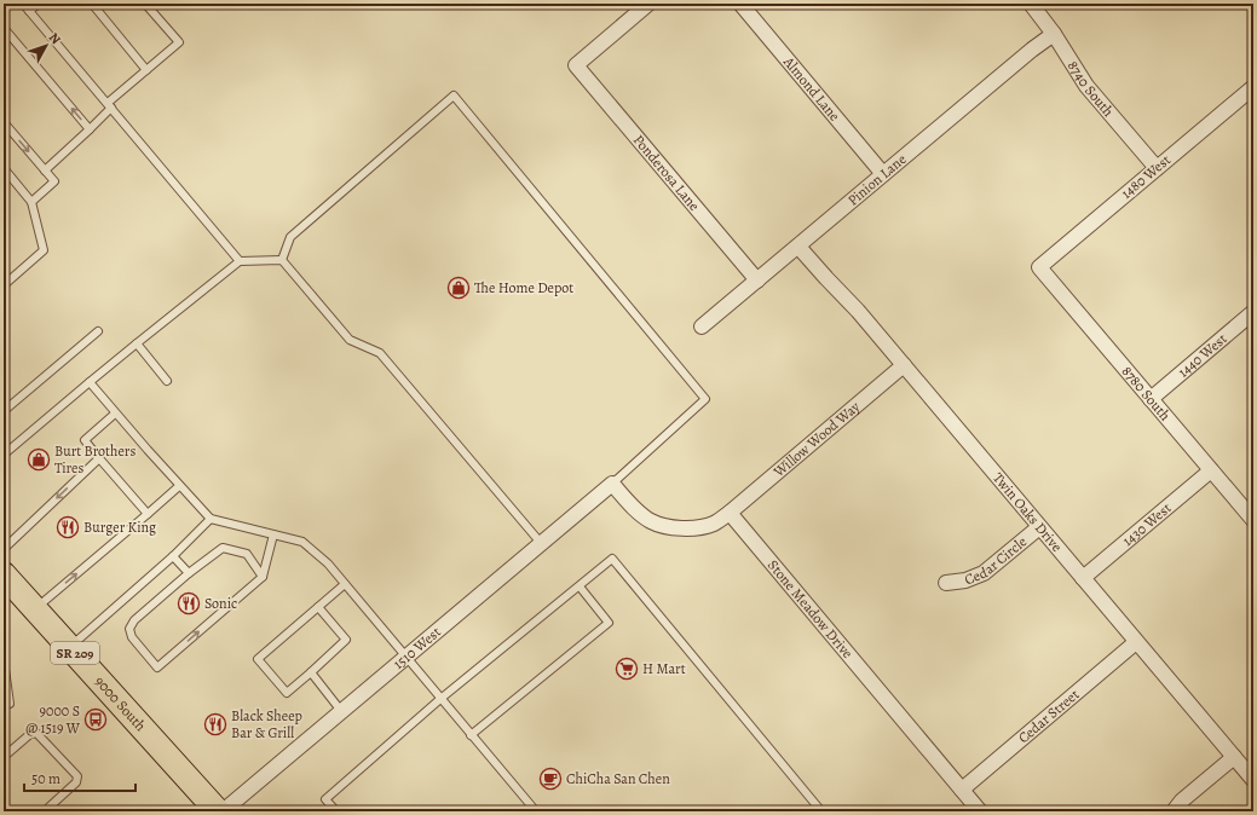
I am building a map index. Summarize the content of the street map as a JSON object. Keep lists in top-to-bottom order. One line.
{"streets":{"main road":["SR 209","9000 South"],"street":["8740 South","Almond Lane","Ponderosa Lane","1480 West","Pinion Lane","1440 West","8780 South","Willow Wood Way","Twin Oaks Drive","1430 West","Cedar Circle","Stone Meadow Drive","1510 West","Cedar Street"]},"crossings":[["8740 South","1480 West"],["8740 South","Pinion Lane"],["Almond Lane","Pinion Lane"],["Ponderosa Lane","Pinion Lane"],["1480 West","8780 South"],["Pinion Lane","Twin Oaks Drive"],["1440 West","8780 South"],["8780 South","1430 West"],["Willow Wood Way","Twin Oaks Drive"],["Willow Wood Way","Stone Meadow Drive"],["Twin Oaks Drive","1430 West"],["Twin Oaks Drive","Cedar Circle"],["Twin Oaks Drive","Cedar Street"],["Stone Meadow Drive","Cedar Street"]],"places":{"shop":["The Home Depot","Burt Brothers Tires"],"restaurant":["Burger King","Sonic","Black Sheep Bar & Grill"],"supermarket":["H Mart"],"bus stop":["9000 S @ 1519 W"],"cafe":["ChiCha San Chen"]},"scale_bar":"50 m","north":"top right"}
